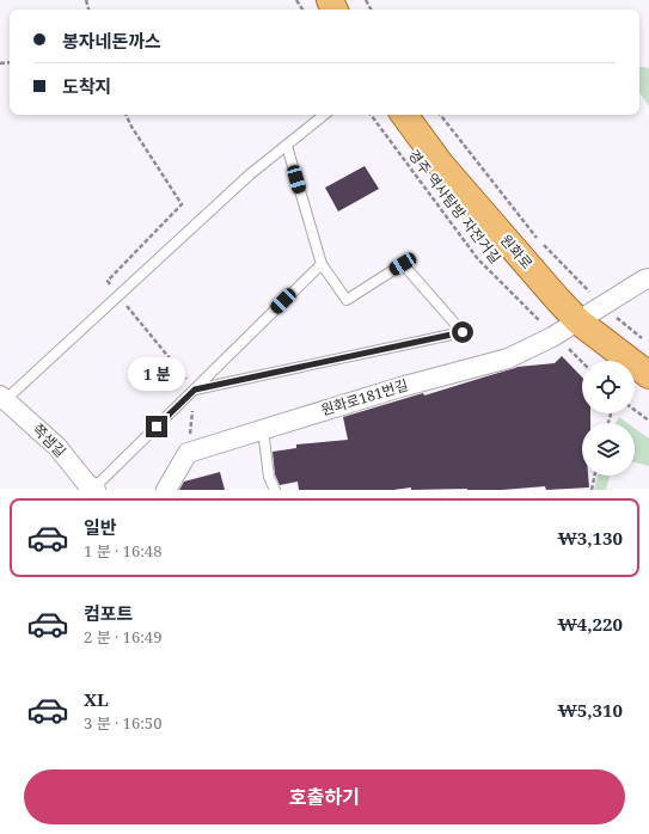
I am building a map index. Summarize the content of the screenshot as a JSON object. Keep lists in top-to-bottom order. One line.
{"streets":{"main road":["원화로"],"street":["원화로181번길","쪽샘길"],"path":["경주 역사탐방 자전거길"]},"crossings":[["경주 역사탐방 자전거길","원화로181번길"],["원화로","원화로181번길"]],"page":{"banner":["봉자네돈까스","도착지"],"bubble":"1 분","list":[{"name":"일반","note":"1 분 · 16:48","value":"₩3,130"},{"name":"컴포트","note":"2 분 · 16:49","value":"₩4,220"},{"name":"XL","note":"3 분 · 16:50","value":"₩5,310"}],"buttons":"호출하기"}}
